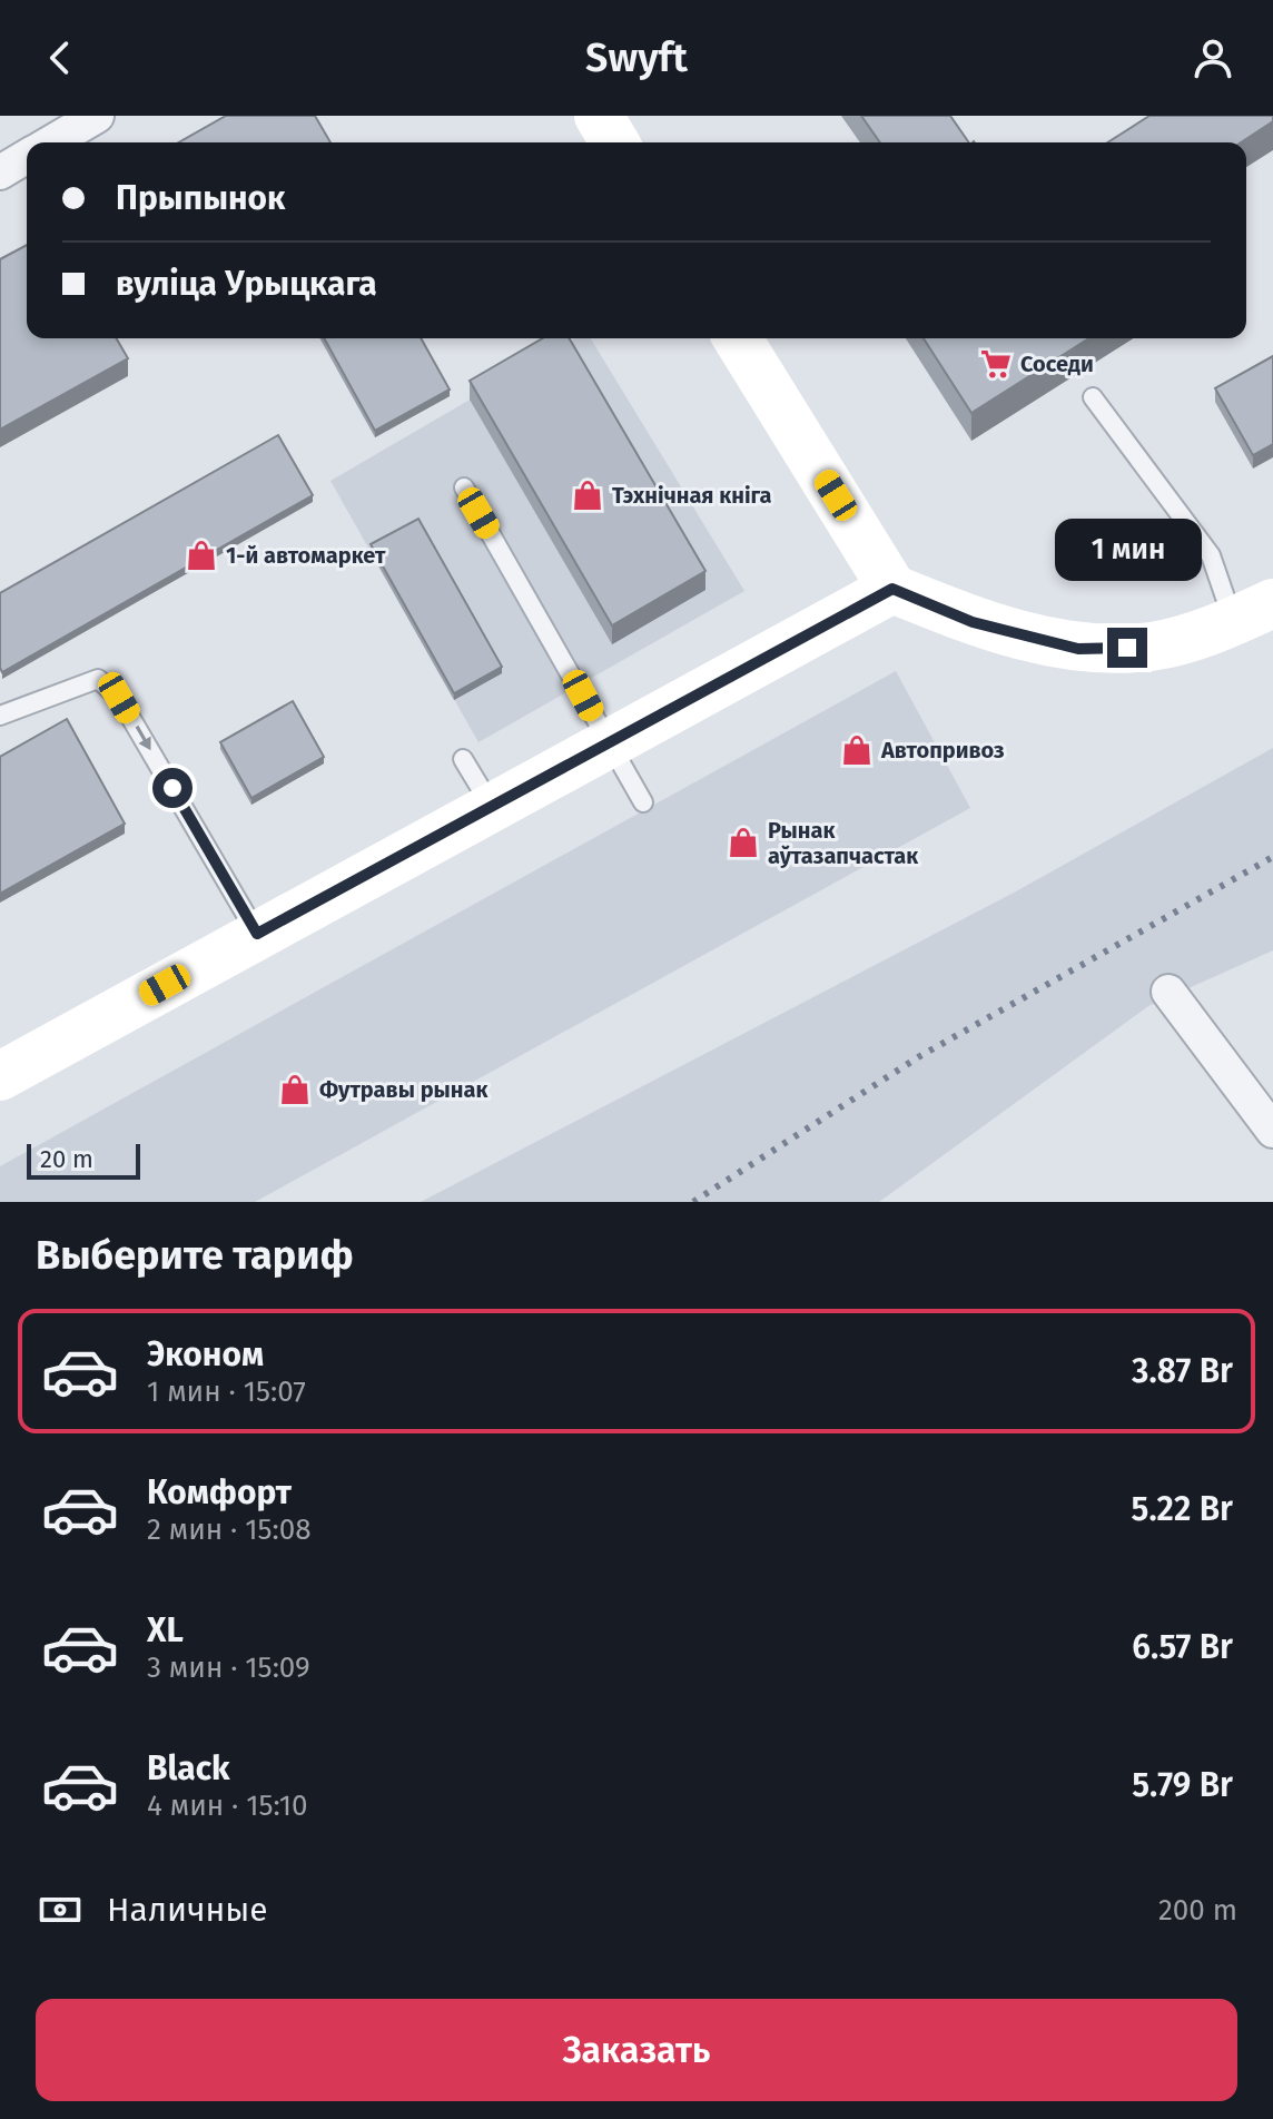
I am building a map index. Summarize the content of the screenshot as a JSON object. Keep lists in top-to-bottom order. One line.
{"places":{"supermarket":["Соседи"],"shop":["Тэхнічная кніга","1-й автомаркет","Автопривоз","Рынак аўтазапчастак","Футравы рынак"]},"scale_bar":"20 m","page":{"header":"Swyft","banner":["Прыпынок","вуліца Урыцкага"],"bubble":"1 мин","scale":"20 m","heading":"Выберите тариф","list":[{"name":"Эконом","note":"1 мин · 15:07","value":"3.87 Br"},{"name":"Комфорт","note":"2 мин · 15:08","value":"5.22 Br"},{"name":"XL","note":"3 мин · 15:09","value":"6.57 Br"},{"name":"Black","note":"4 мин · 15:10","value":"5.79 Br"}],"pay":["Наличные","200 m"],"buttons":"Заказать"}}
